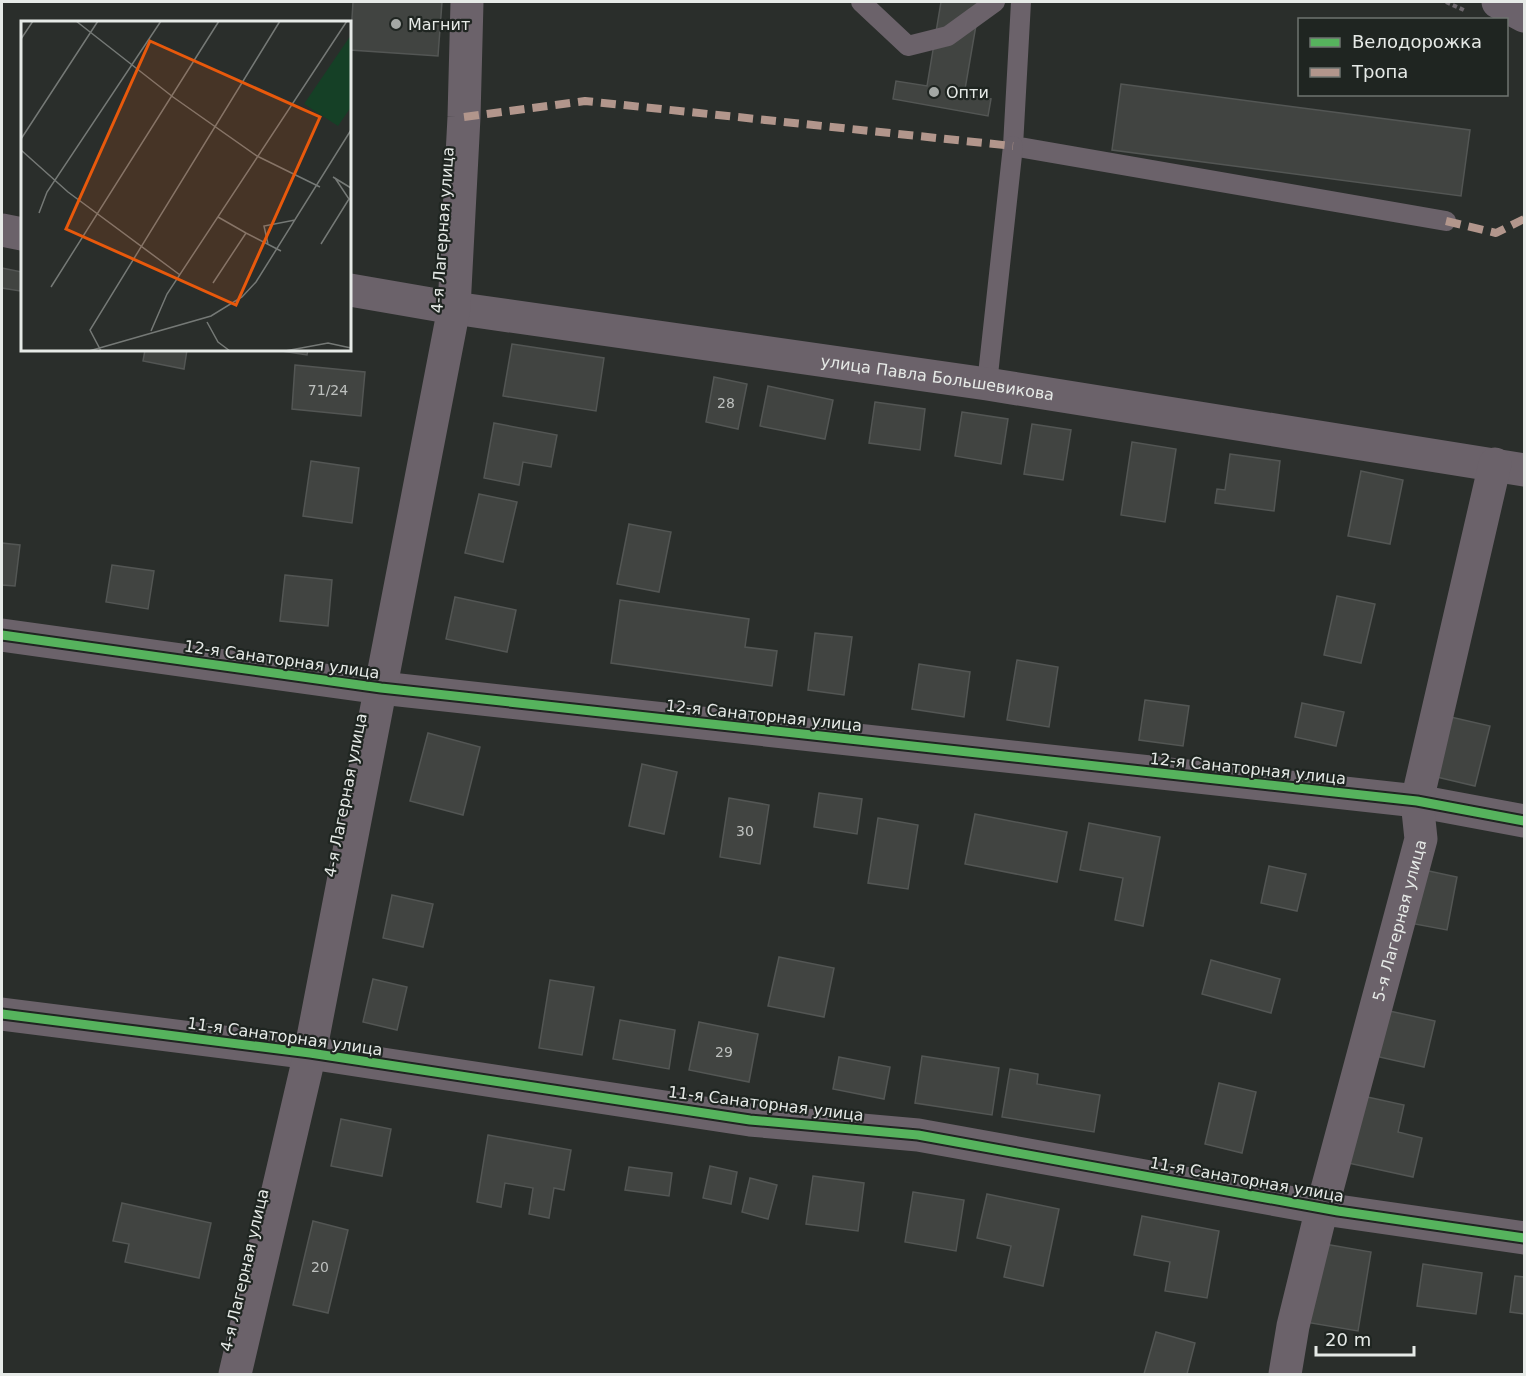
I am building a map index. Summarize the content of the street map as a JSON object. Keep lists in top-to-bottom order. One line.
{"streets":{"street":["4-я Лагерная улица","улица Павла Большевикова","12-я Санаторная улица","5-я Лагерная улица","11-я Санаторная улица"]},"crossings":[["4-я Лагерная улица","улица Павла Большевикова"],["4-я Лагерная улица","12-я Санаторная улица"],["4-я Лагерная улица","11-я Санаторная улица"],["улица Павла Большевикова","5-я Лагерная улица"],["12-я Санаторная улица","5-я Лагерная улица"],["5-я Лагерная улица","11-я Санаторная улица"]],"places":["Магнит","Опти"],"house_numbers":["71/24","28","30","29","20"],"legend":["Велодорожка","Тропа"],"scale_bar":"20 m"}
